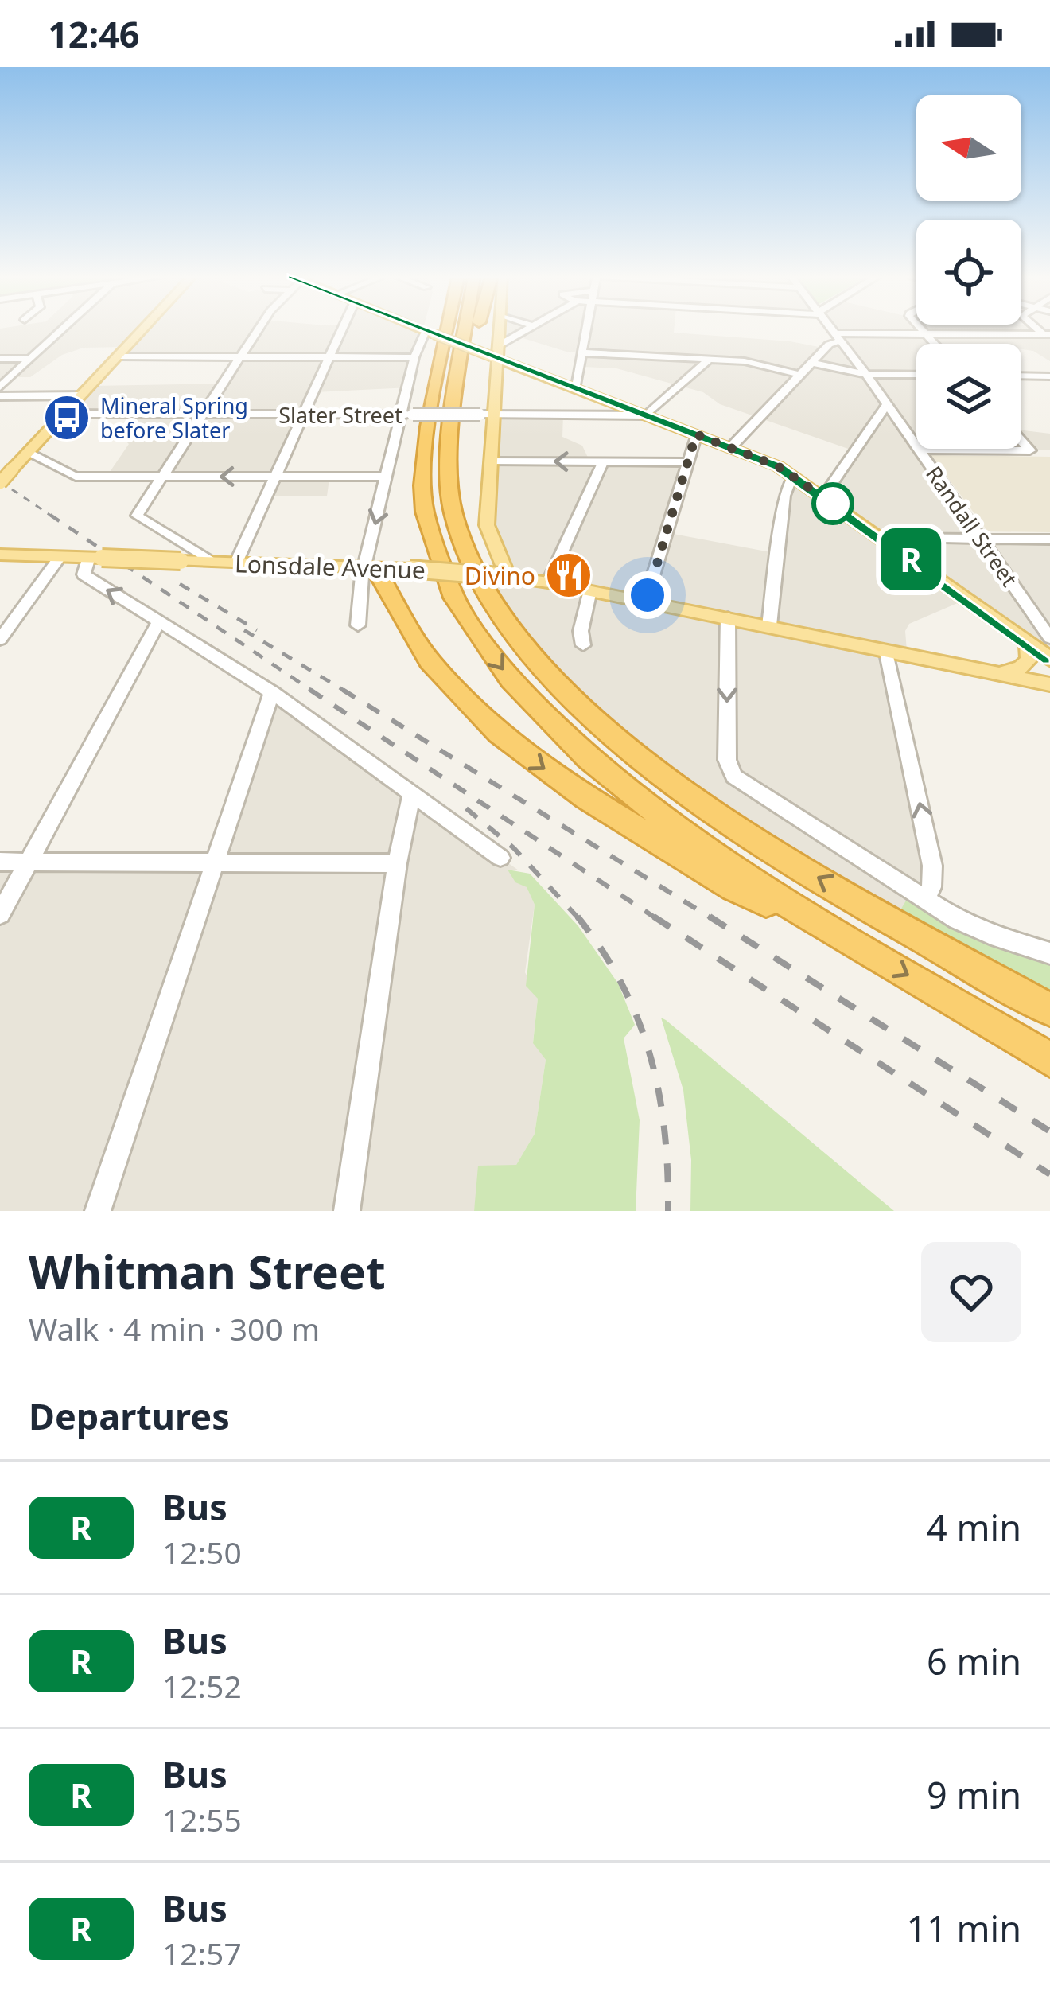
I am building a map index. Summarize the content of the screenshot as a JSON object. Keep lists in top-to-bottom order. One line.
{"streets":{"main road":["Lonsdale Avenue"],"street":["Slater Street","Randall Street"]},"places":{"bus stop":["Mineral Spring before Slater"],"restaurant":["Divino"]},"lines":["bus line R"],"north":"left","page":{"status":"12:46","on_map":"R","heading":[["Whitman Street","Walk · 4 min · 300 m"],"Departures"],"list":[{"mark":"R","name":"Bus","note":"12:50","value":"4 min"},{"mark":"R","name":"Bus","note":"12:52","value":"6 min"},{"mark":"R","name":"Bus","note":"12:55","value":"9 min"},{"mark":"R","name":"Bus","note":"12:57","value":"11 min"}]}}
